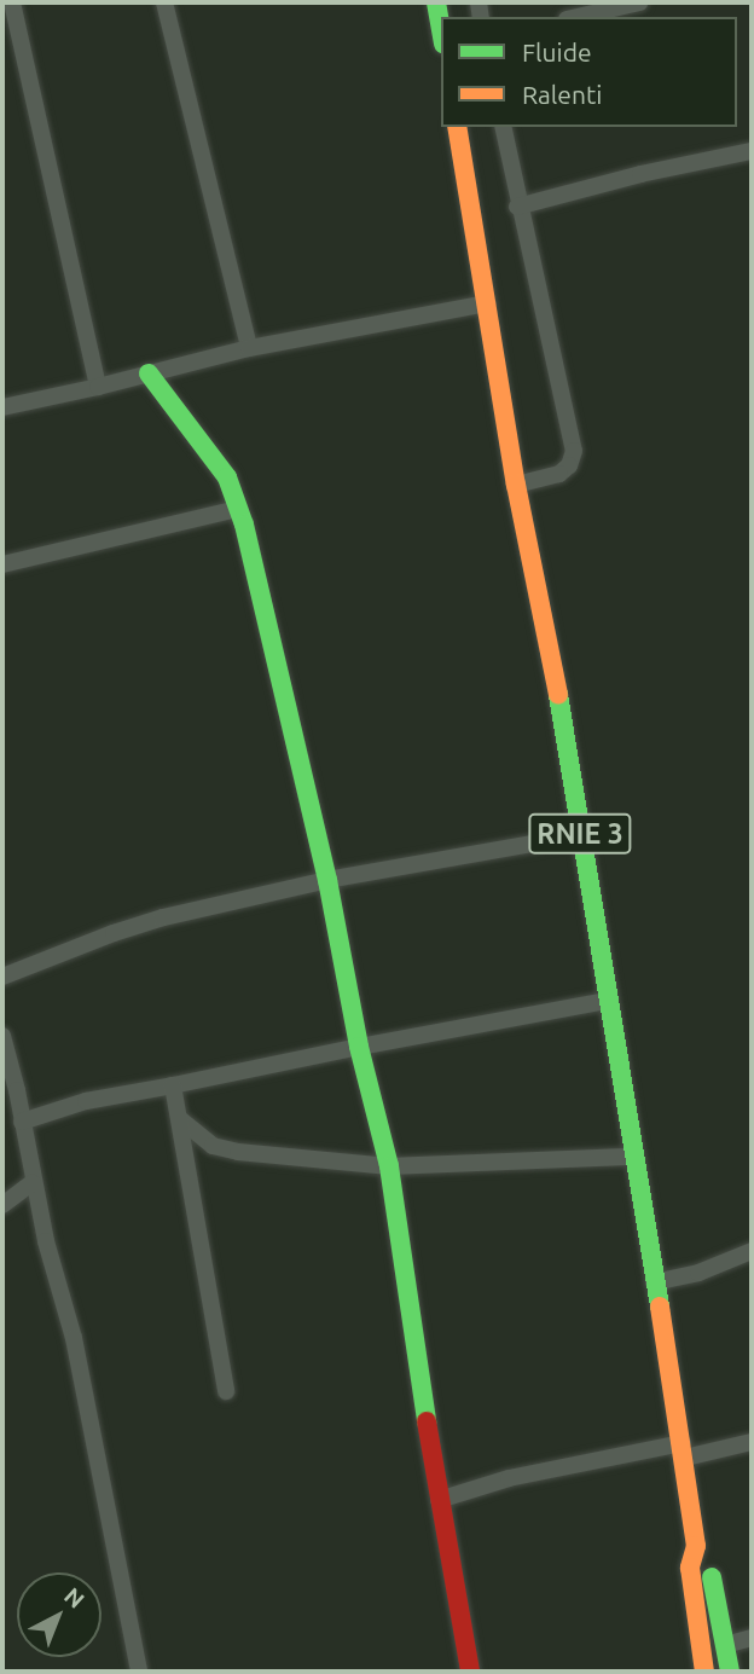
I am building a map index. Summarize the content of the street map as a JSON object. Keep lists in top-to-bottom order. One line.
{"streets":{"main road":["RNIE 3"]},"legend":["Fluide","Ralenti"],"north":"top right"}
